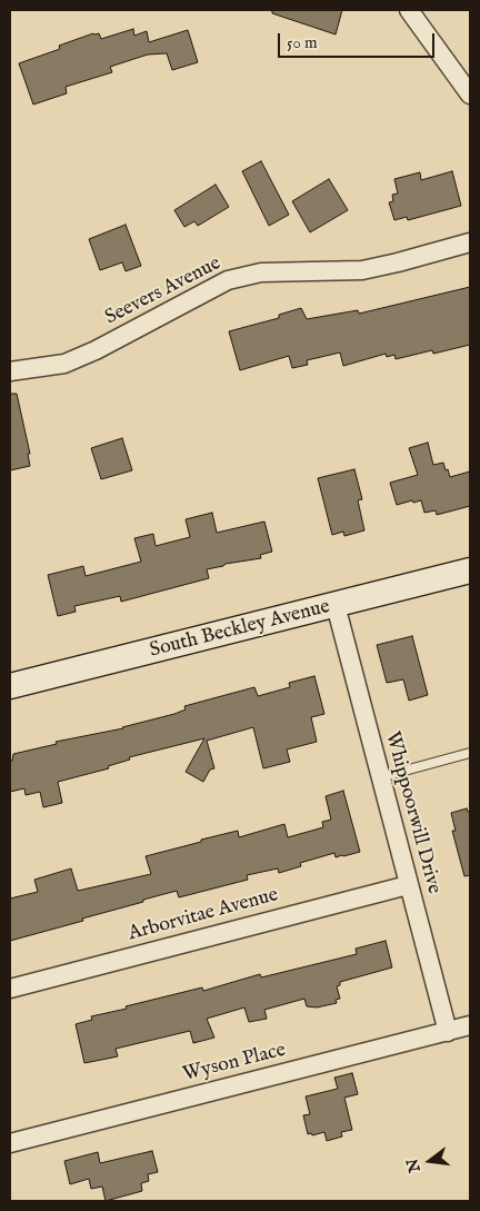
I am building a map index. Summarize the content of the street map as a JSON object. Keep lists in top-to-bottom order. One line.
{"streets":{"street":["Seevers Avenue","South Beckley Avenue","Whippoorwill Drive","Arborvitae Avenue","Wyson Place"]},"crossings":[["South Beckley Avenue","Whippoorwill Drive"],["Whippoorwill Drive","Arborvitae Avenue"],["Whippoorwill Drive","Wyson Place"]],"scale_bar":"50 m","north":"left"}
